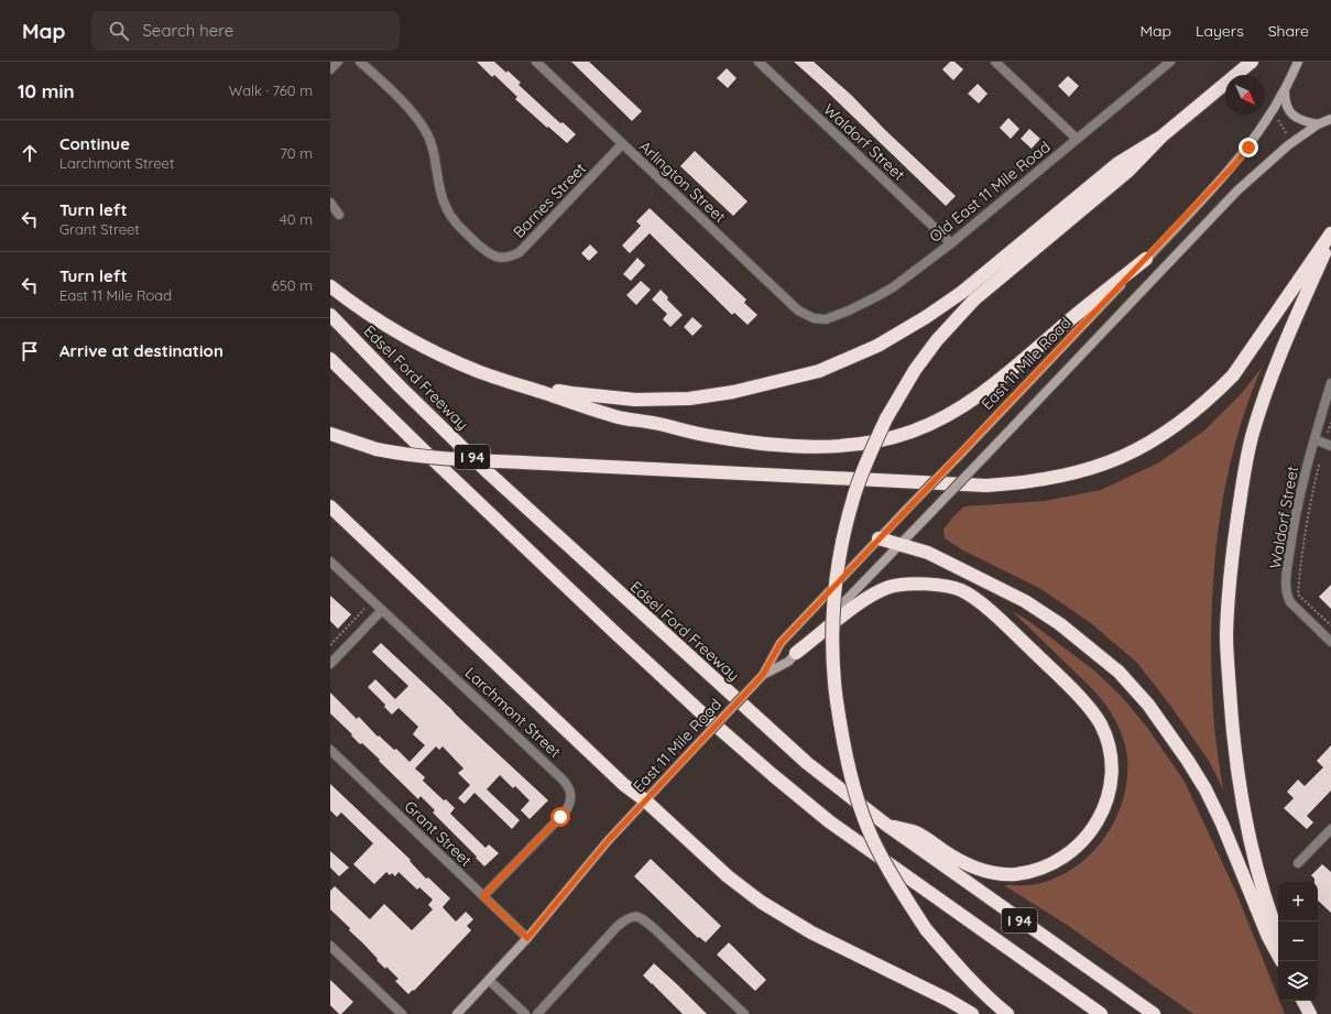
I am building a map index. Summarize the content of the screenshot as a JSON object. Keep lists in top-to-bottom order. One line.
{"streets":{"highway":["Edsel Ford Freeway","I 94"],"main road":["East 11 Mile Road"],"street":["Waldorf Street","Arlington Street","Old East 11 Mile Road","Barnes Street","Larchmont Street","Grant Street"]},"crossings":[["Waldorf Street","Old East 11 Mile Road"],["Arlington Street","Old East 11 Mile Road"],["Arlington Street","Barnes Street"],["East 11 Mile Road","Grant Street"],["Larchmont Street","Grant Street"]],"north":"bottom right","page":{"header":"Map","search":"Search here","nav":["Map","Layers","Share"],"heading":["10 min","Walk · 760 m"],"list":[["Continue","Larchmont Street","70 m"],["Turn left","Grant Street","40 m"],["Turn left","East 11 Mile Road","650 m"],"Arrive at destination"],"map_buttons":["+","−"]}}
